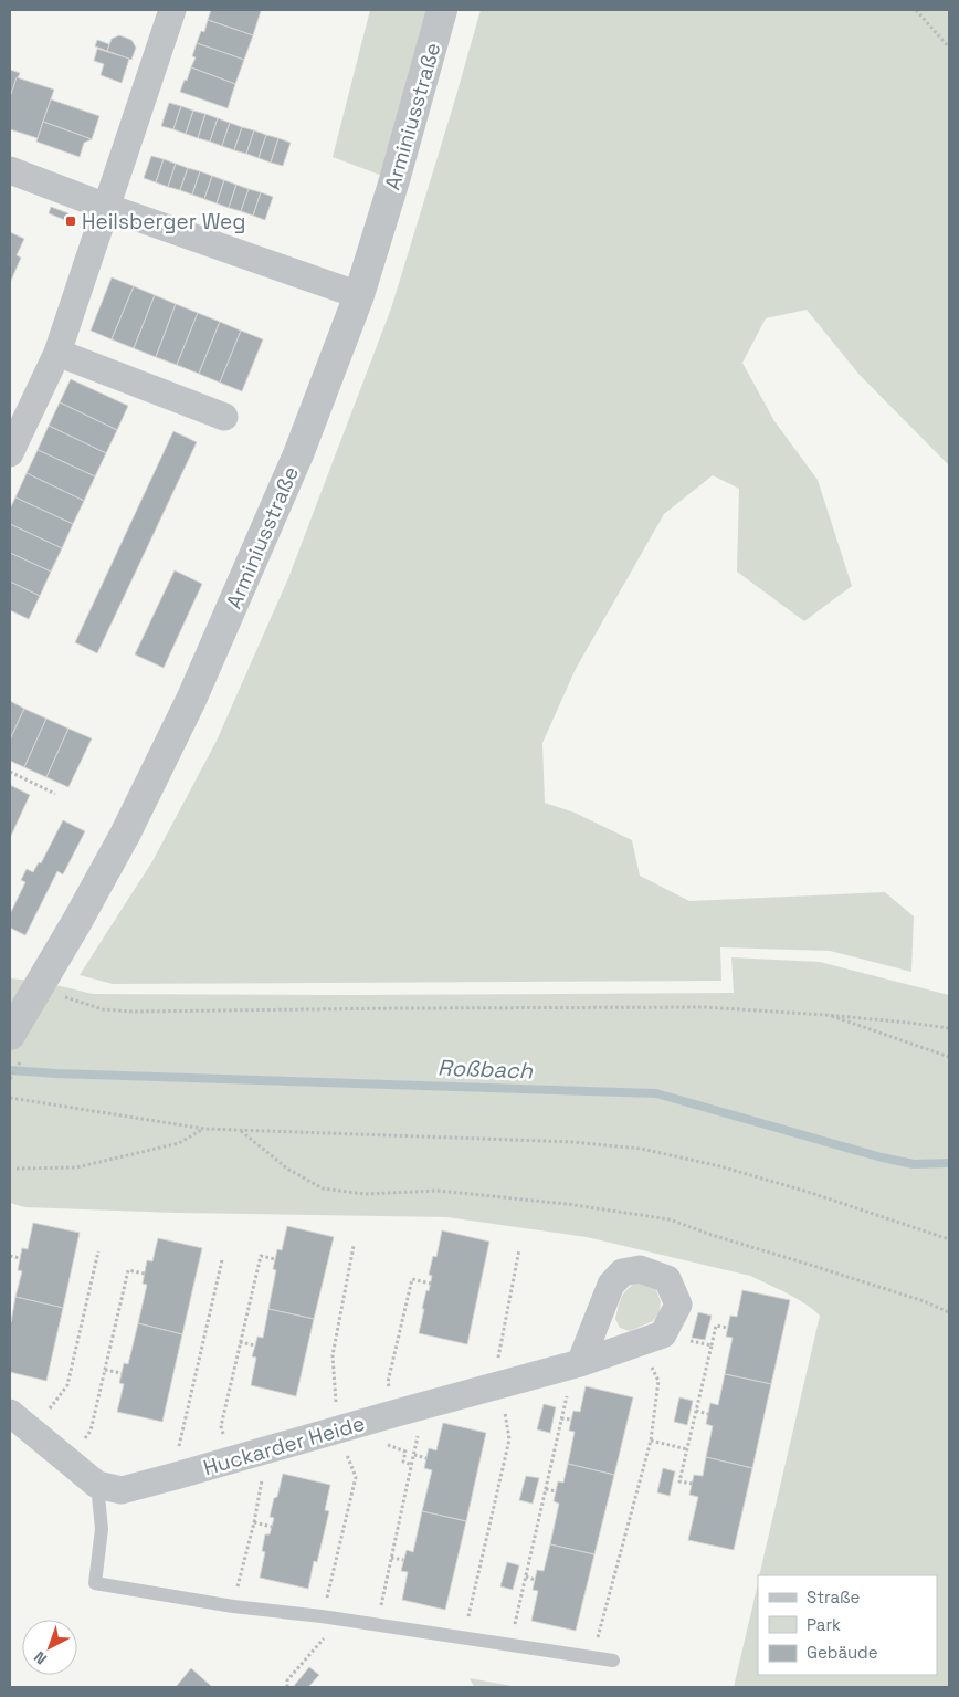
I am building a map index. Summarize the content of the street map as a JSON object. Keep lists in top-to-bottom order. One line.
{"streets":{"street":["Arminiusstraße","Huckarder Heide"]},"water":["Roßbach"],"places":{"transit":["Heilsberger Weg"]},"legend":["Straße","Park","Gebäude"],"north":"bottom left"}
